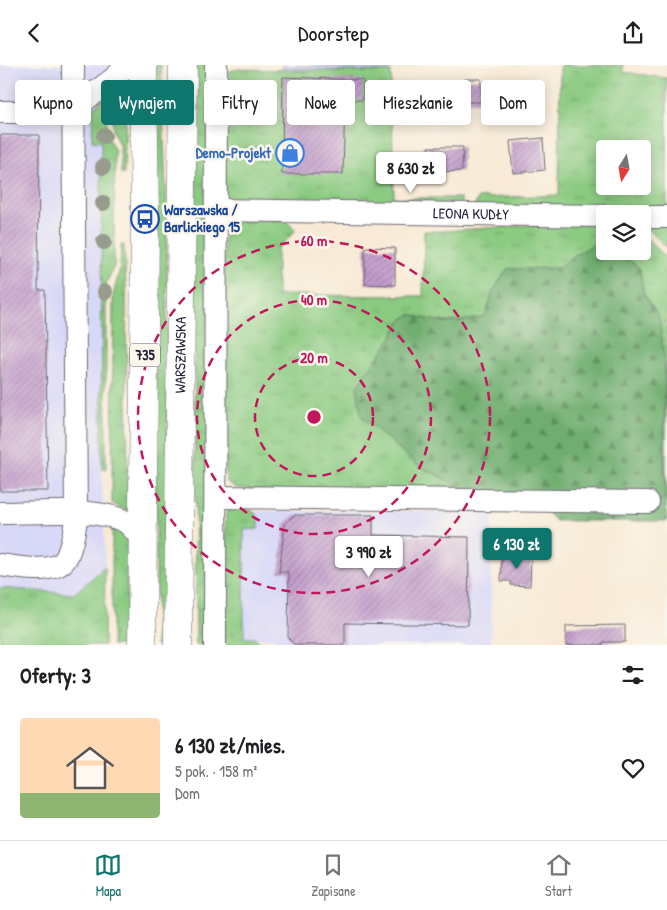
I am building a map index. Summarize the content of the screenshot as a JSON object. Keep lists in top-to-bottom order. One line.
{"streets":{"main road":["735","WARSZAWSKA"],"street":["LEONA KUDŁY"]},"places":{"shop":["Demo-Projekt"],"bus stop":["Warszawska / Barlickiego 15"]},"north":"bottom","page":{"header":"Doorstep","chip":["Kupno","Wynajem","Filtry","Nowe","Mieszkanie","Dom"],"price":["8 630 zł","6 130 zł","3 990 zł"],"heading":"Oferty: 3","list":[{"name":"6 130 zł/mies.","note":"5 pok. · 158 m² · Dom"}],"tabs":["Mapa","Zapisane","Start"]},"rings":["60 m","40 m","20 m"]}
